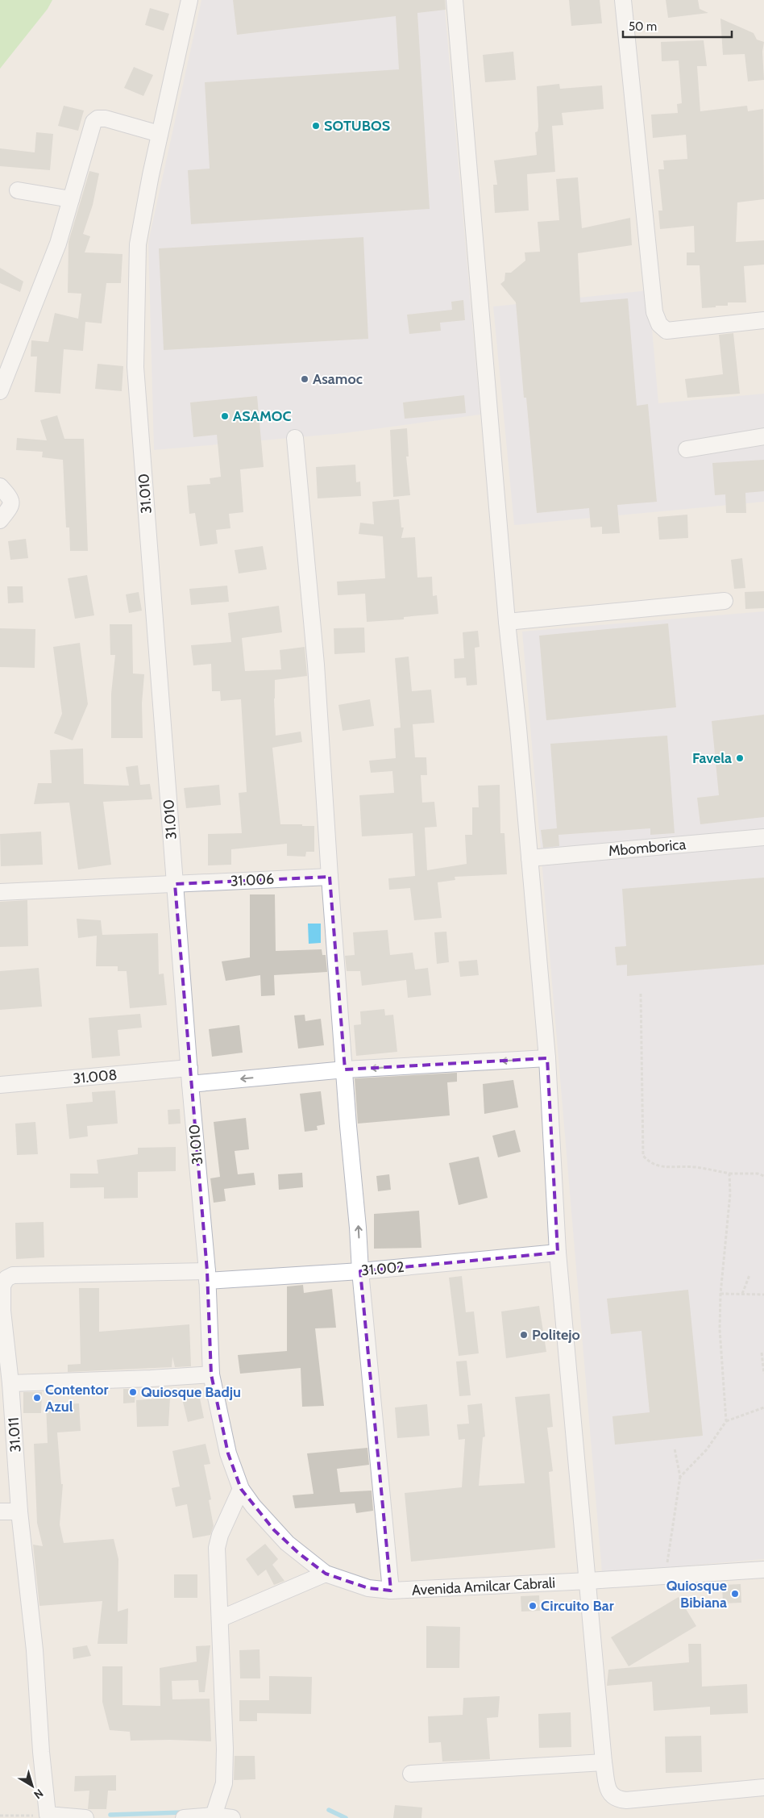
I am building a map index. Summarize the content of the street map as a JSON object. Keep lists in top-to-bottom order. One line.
{"streets":{"street":["31.010","Mbomborica","31.006","31.008","31.002","31.011","Avenida Amilcar Cabrali"]},"crossings":[["31.010","31.006"],["31.010","31.008"],["31.010","31.002"],["31.010","Avenida Amilcar Cabrali"],["31.002","31.011"]],"one_way":["31.008"],"places":["SOTUBOS","Asamoc","ASAMOC","Favela","Politejo","Quiosque Badju","Contentor Azul","Quiosque Bibiana","Circuito Bar"],"scale_bar":"50 m","north":"bottom right"}
